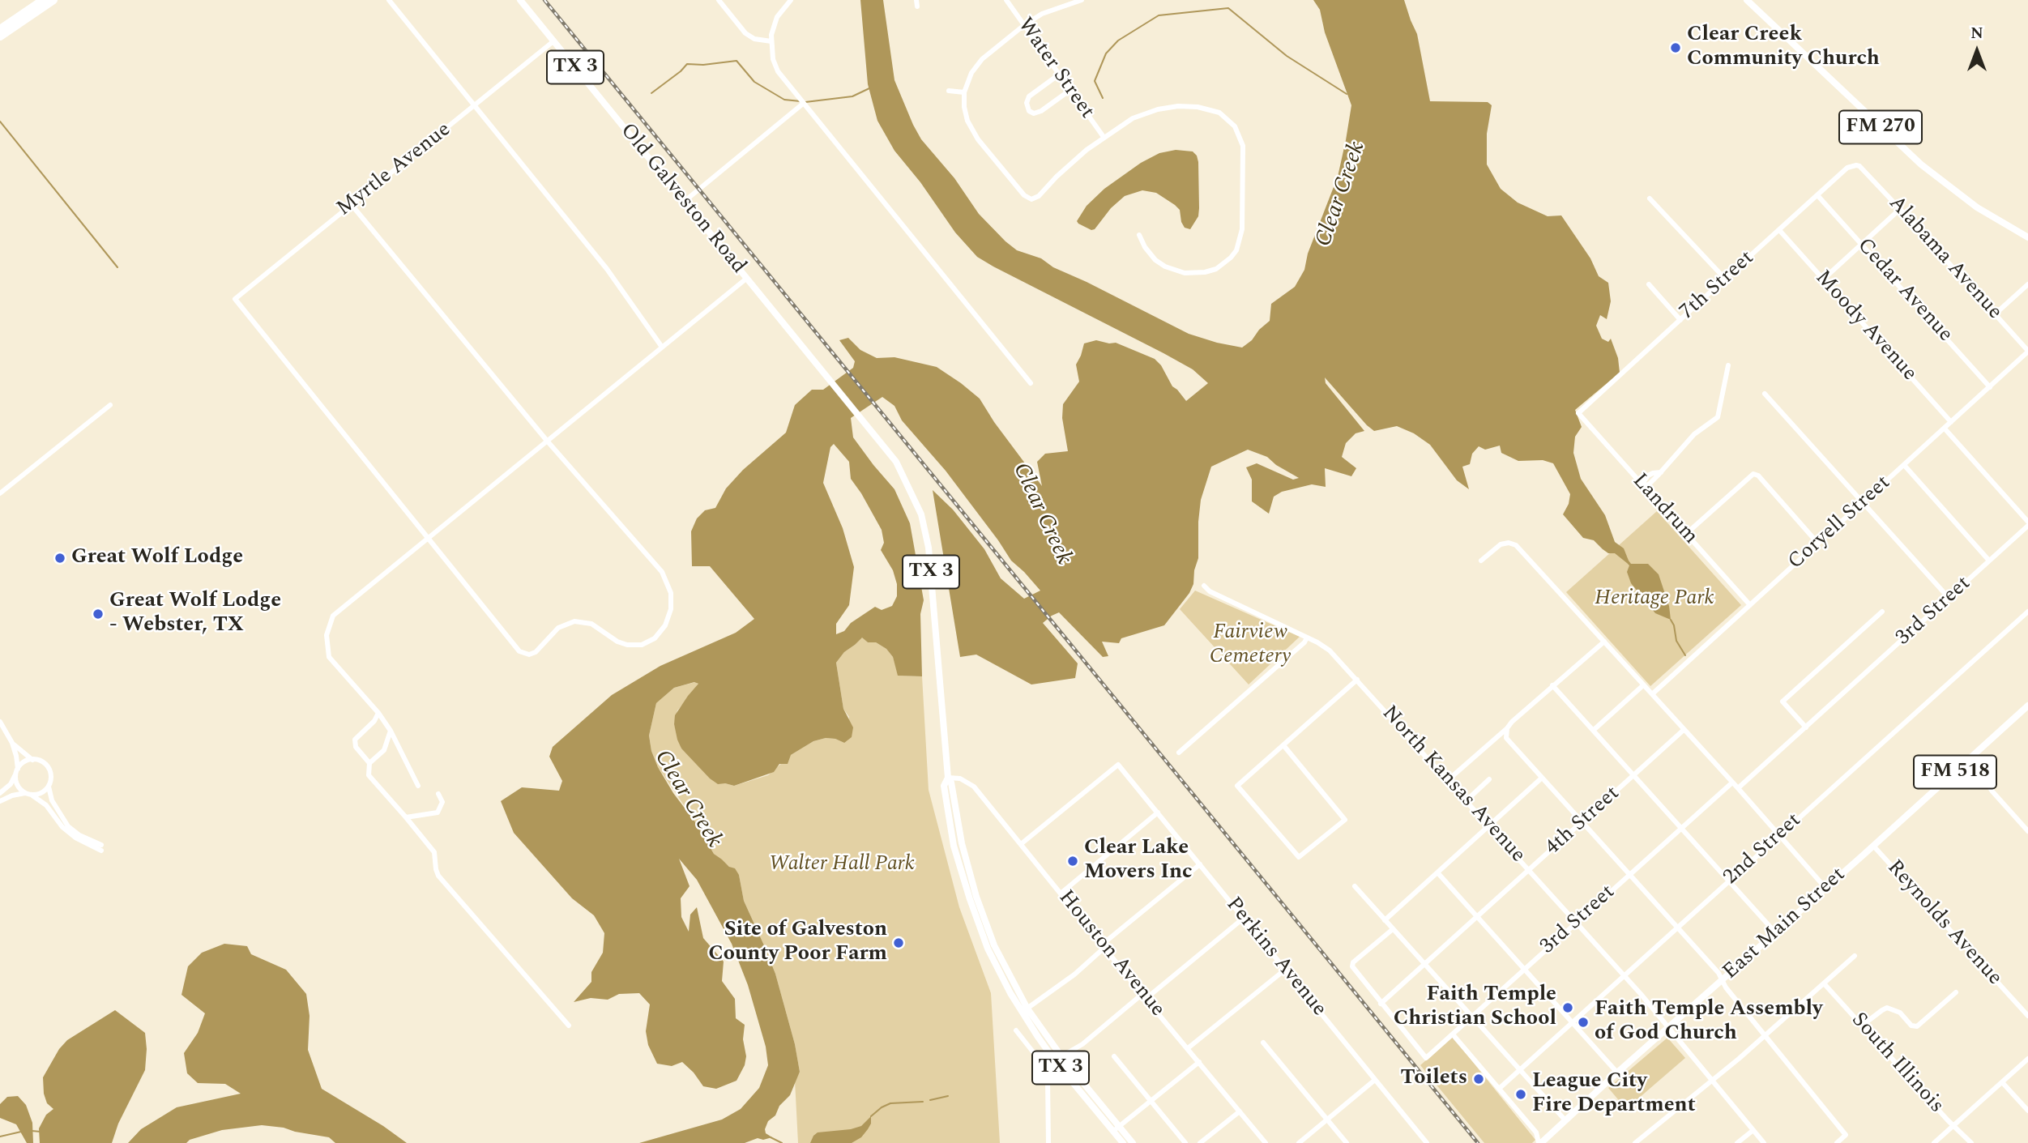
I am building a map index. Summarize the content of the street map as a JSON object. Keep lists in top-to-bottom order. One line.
{"streets":{"main road":["TX 3","FM 270","Old Galveston Road","FM 518","East Main Street"],"street":["Water Street","Myrtle Avenue","Alabama Avenue","7th Street","Cedar Avenue","Moody Avenue","Landrum","Coryell Street","3rd Street","North Kansas Avenue","4th Street","2nd Street","Reynolds Avenue","Houston Avenue","Perkins Avenue","South Illinois"]},"crossings":[["TX 3","Old Galveston Road"],["TX 3","Houston Avenue"],["Myrtle Avenue","Old Galveston Road"],["Old Galveston Road","Houston Avenue"],["Alabama Avenue","7th Street"],["Alabama Avenue","Coryell Street"],["7th Street","Cedar Avenue"],["7th Street","Moody Avenue"],["7th Street","Landrum"],["Cedar Avenue","Coryell Street"],["Moody Avenue","Coryell Street"],["Landrum","Coryell Street"],["3rd Street","North Kansas Avenue"],["3rd Street","4th Street"],["North Kansas Avenue","4th Street"],["North Kansas Avenue","2nd Street"],["North Kansas Avenue","East Main Street"],["Reynolds Avenue","East Main Street"],["Houston Avenue","Perkins Avenue"]],"water":["Clear Creek"],"parks":["Heritage Park","Fairview Cemetery","Walter Hall Park"],"places":["Clear Creek Community Church","Great Wolf Lodge","Great Wolf Lodge - Webster, TX","Clear Lake Movers Inc","Site of Galveston County Poor Farm","Faith Temple Christian School","Faith Temple Assembly of God Church","Toilets","League City Fire Department"],"north":"top"}
